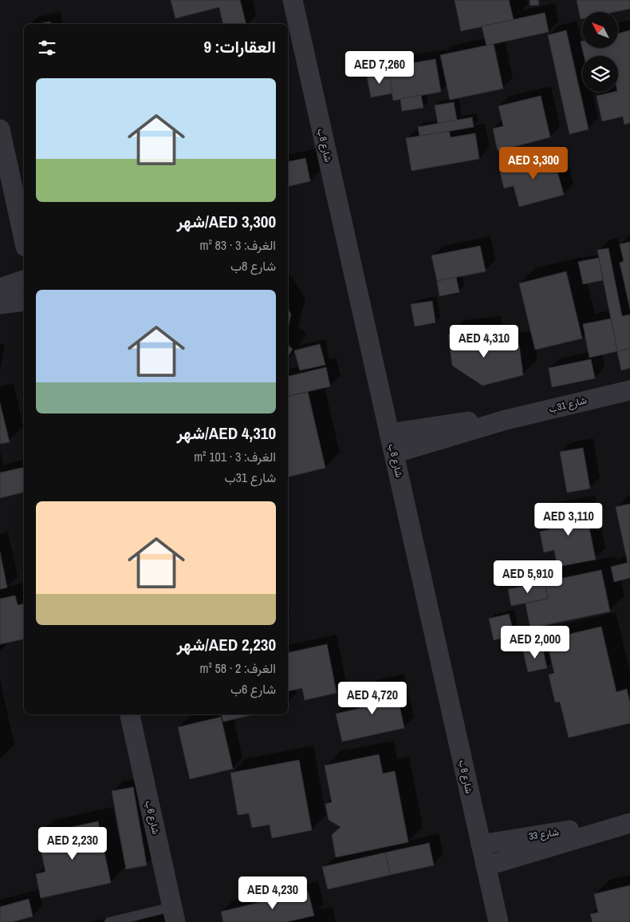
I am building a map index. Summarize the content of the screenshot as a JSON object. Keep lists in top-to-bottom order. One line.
{"streets":{"street":["شارع 8ب","شارع 31ب","شارع 6ب","شارع 33"]},"crossings":[["شارع 8ب","شارع 31ب"],["شارع 8ب","شارع 33"]],"north":"top left","page":{"heading":"العقارات: 9","price":["AED 7,260","AED 3,300","AED 4,310","AED 3,110","AED 5,910","AED 2,000","AED 4,720","AED 2,230","AED 4,230"],"list":[{"name":"AED 3,300/شهر","note":"الغرف: 3 · 83 m² · شارع 8ب"},{"name":"AED 4,310/شهر","note":"الغرف: 3 · 101 m² · شارع 31ب"},{"name":"AED 2,230/شهر","note":"الغرف: 2 · 58 m² · شارع 6ب"}]}}
